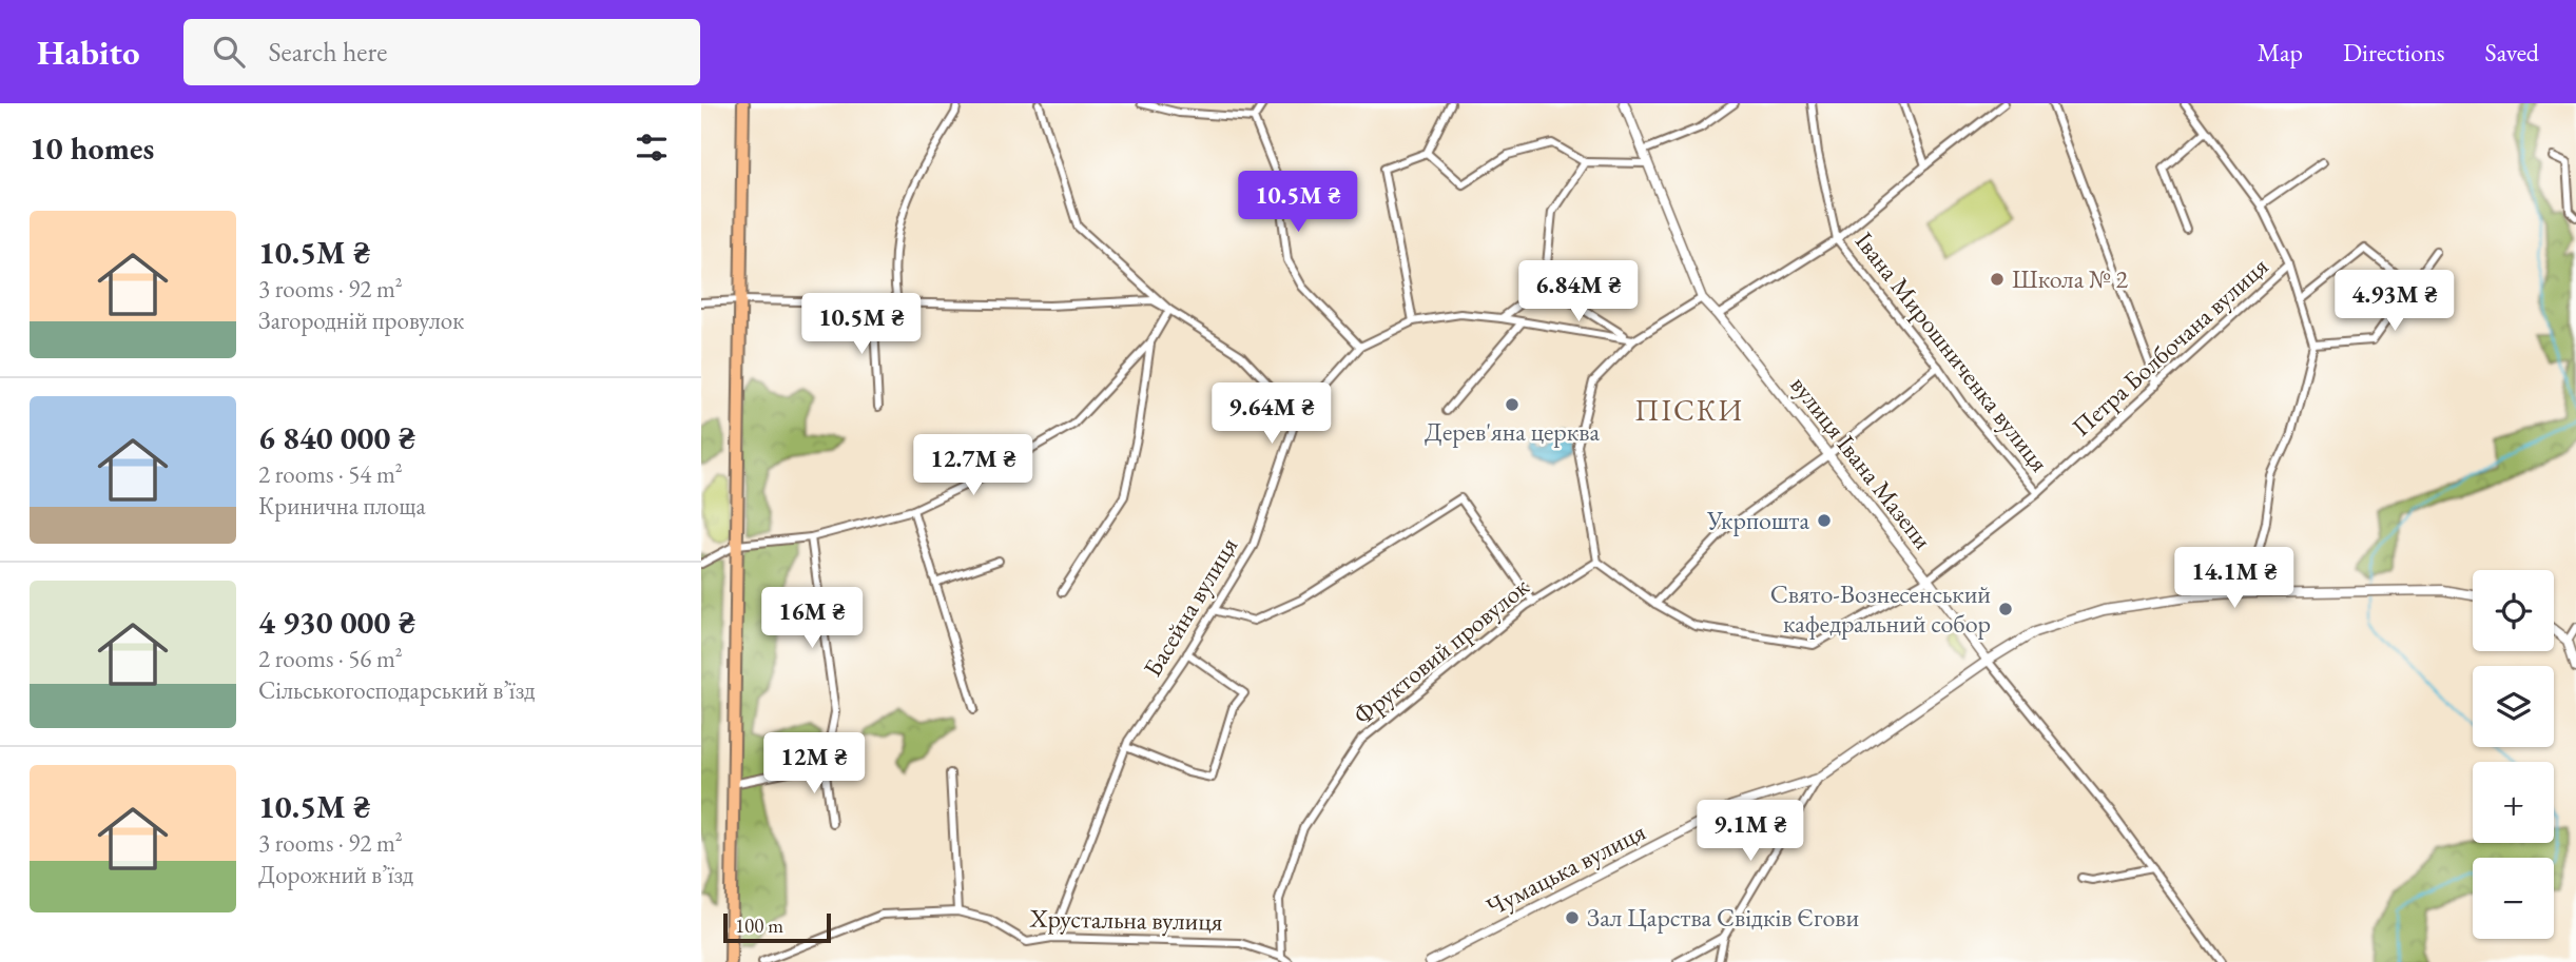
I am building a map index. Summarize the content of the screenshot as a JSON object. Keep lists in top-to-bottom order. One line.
{"streets":{"street":["Петра Болбочана вулиця","Івана Мирошниченка вулиця","вулиця Івана Мазепи","Басейна вулиця","Фруктовий провулок","Чумацька вулиця","Хрустальна вулиця"]},"crossings":[["Петра Болбочана вулиця","Івана Мирошниченка вулиця"],["Петра Болбочана вулиця","вулиця Івана Мазепи"],["Петра Болбочана вулиця","Фруктовий провулок"],["вулиця Івана Мазепи","Чумацька вулиця"],["Басейна вулиця","Хрустальна вулиця"],["Фруктовий провулок","Хрустальна вулиця"]],"districts":["ПІСКИ"],"places":["Школа № 2","Дерев'яна церква","Укрпошта","Свято-Вознесенський кафедральний собор","Зал Царства Свідків Єгови"],"scale_bar":"100 m","page":{"header":"Habito","search":"Search here","nav":["Map","Directions","Saved"],"heading":"10 homes","price":["10.5M ₴","6.84M ₴","4.93M ₴","10.5M ₴","9.64M ₴","12.7M ₴","14.1M ₴","16M ₴","12M ₴","9.1M ₴"],"list":[{"name":"10.5M ₴","note":"3 rooms · 92 m² · Загородній провулок"},{"name":"6 840 000 ₴","note":"2 rooms · 54 m² · Кринична площа"},{"name":"4 930 000 ₴","note":"2 rooms · 56 m² · Сільськогосподарський в’їзд"},{"name":"10.5M ₴","note":"3 rooms · 92 m² · Дорожний в’їзд"}],"map_buttons":["+","−"],"scale":"100 m"}}
